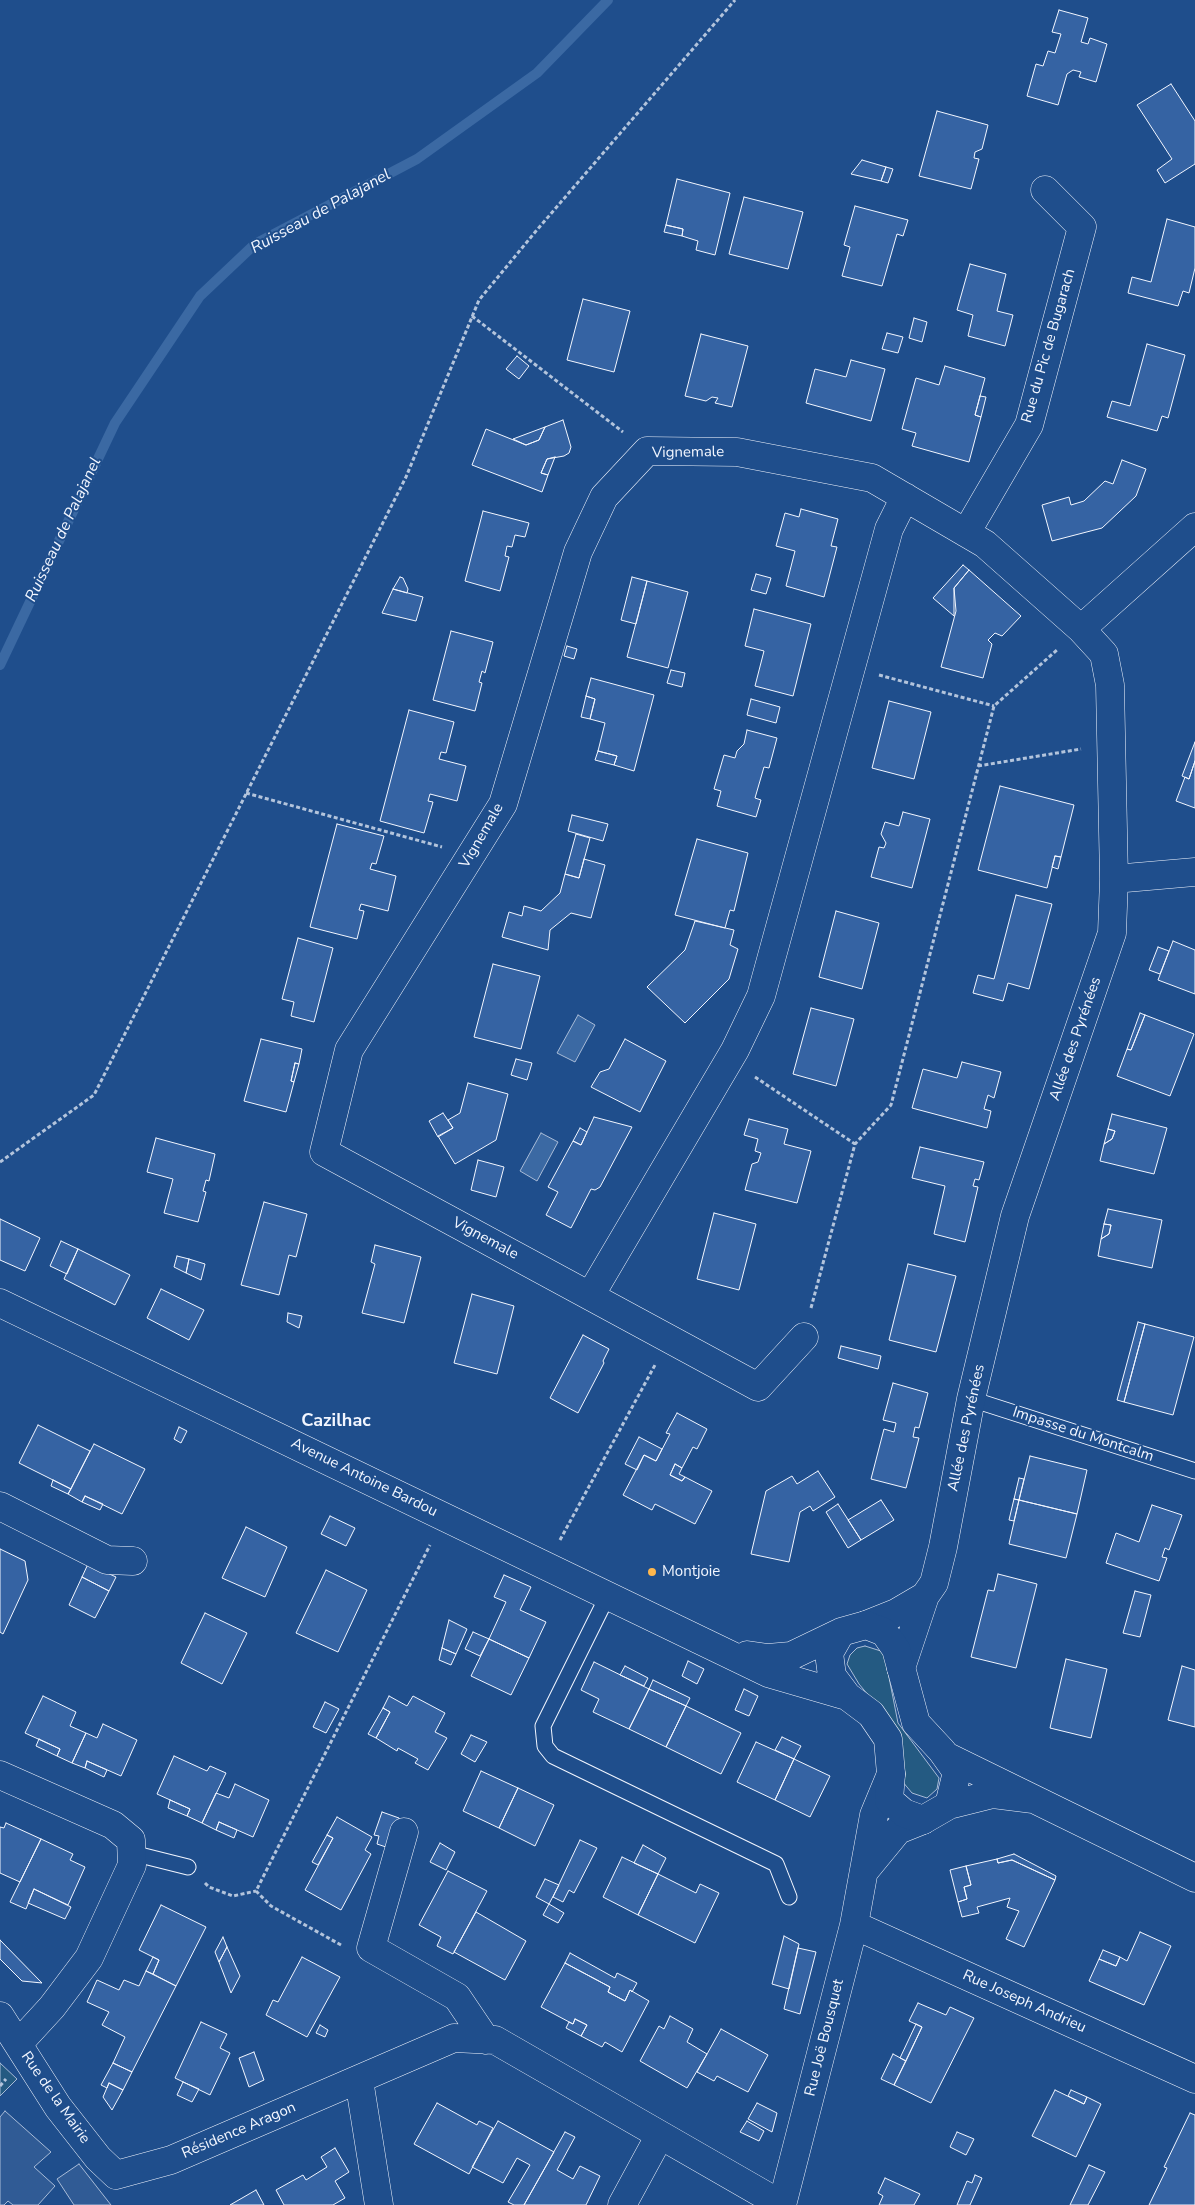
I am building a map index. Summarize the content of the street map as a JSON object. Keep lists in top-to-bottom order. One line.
{"streets":{"street":["Rue du Pic de Bugarach","Vignemale","Allée des Pyrénées","Avenue Antoine Bardou","Rue Joseph Andrieu","Rue Joë Bousquet","Rue de la Mairie","Résidence Aragon"],"lane":["Impasse du Montcalm"]},"crossings":[["Rue du Pic de Bugarach","Vignemale"],["Vignemale","Allée des Pyrénées"],["Allée des Pyrénées","Impasse du Montcalm"],["Rue Joseph Andrieu","Rue Joë Bousquet"],["Rue Joë Bousquet","Résidence Aragon"],["Rue de la Mairie","Résidence Aragon"]],"districts":["Cazilhac"],"water":["Ruisseau de Palajanel"],"places":["Montjoie"]}
